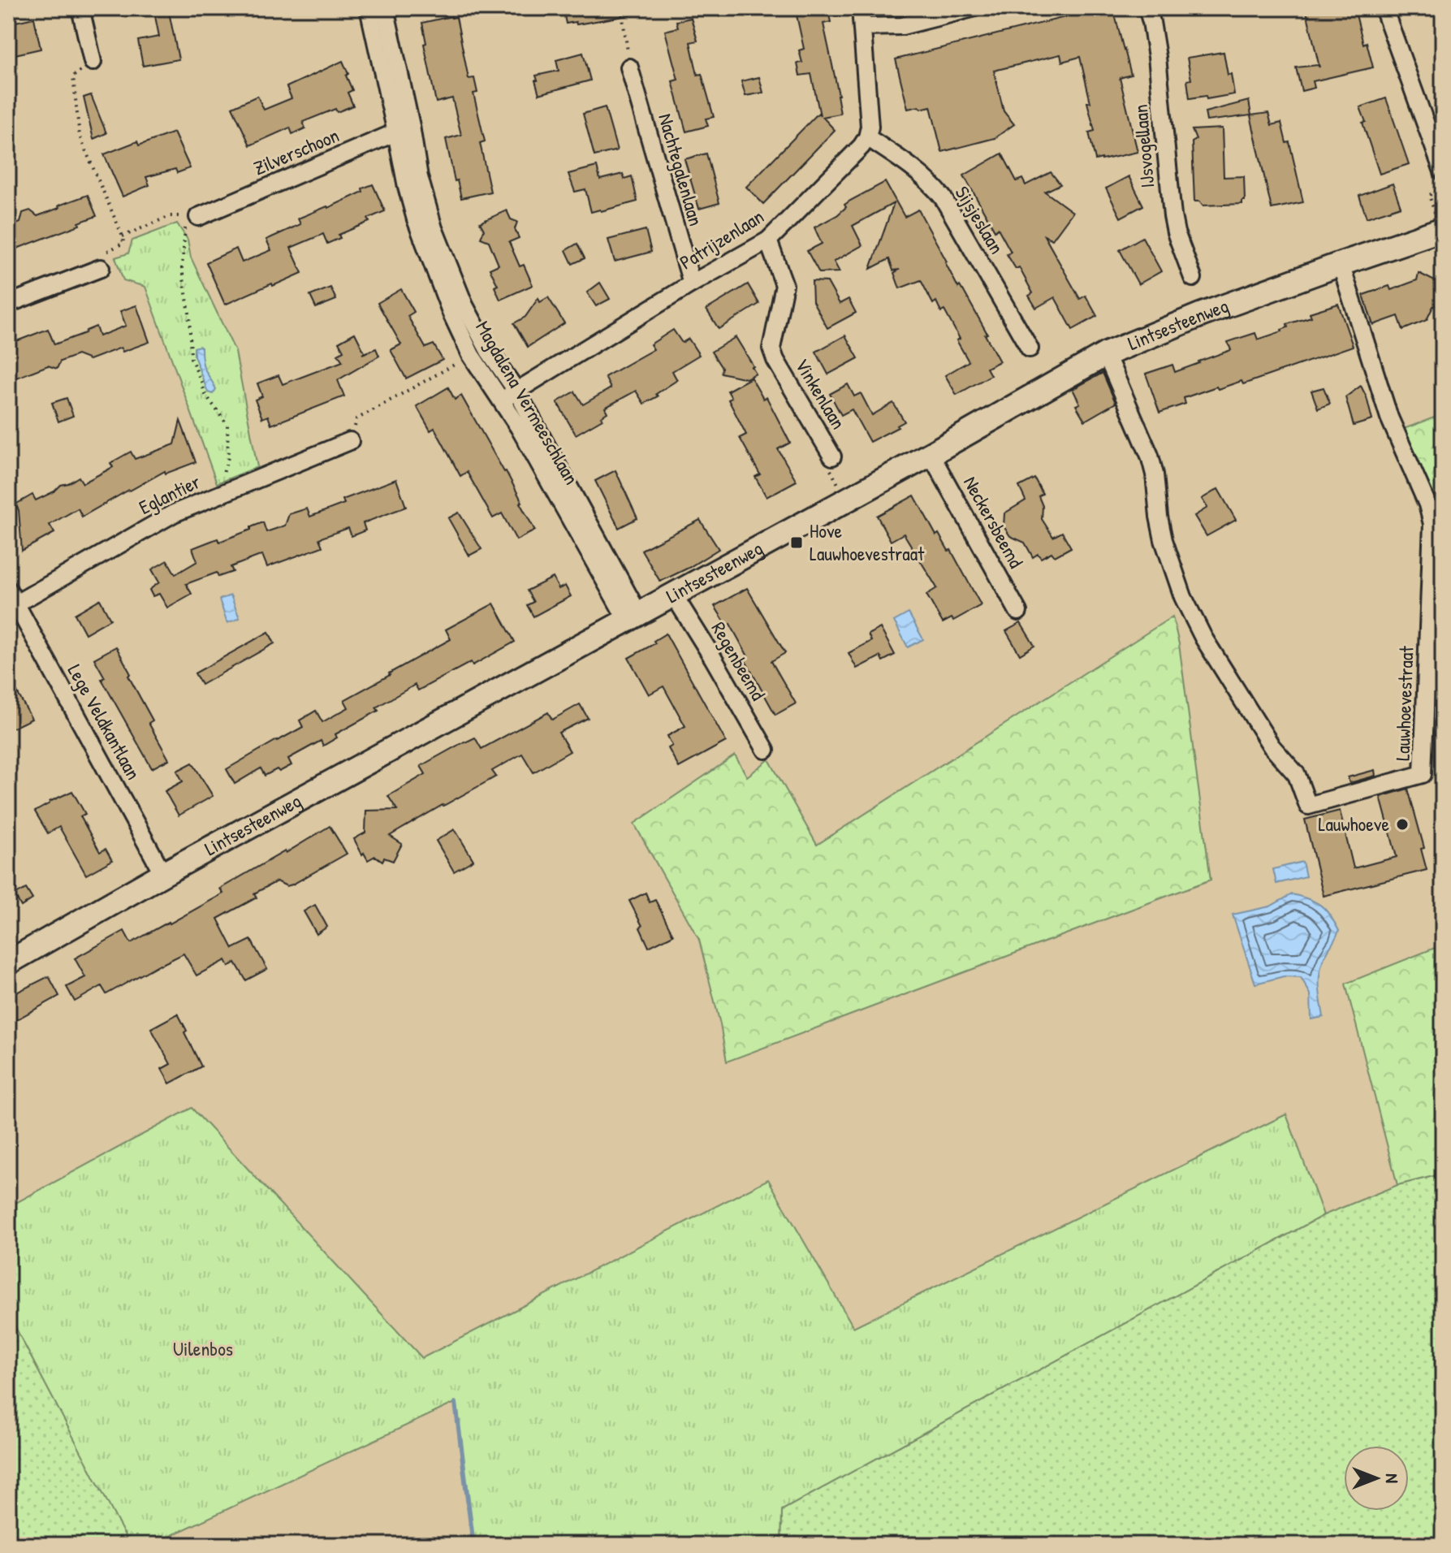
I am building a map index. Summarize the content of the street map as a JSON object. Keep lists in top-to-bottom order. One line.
{"streets":{"street":["IJsvogellaan","Zilverschoon","Nachtegalenlaan","Sijsjeslaan","Patrijzenlaan","Lintsesteenweg","Vinkenlaan","Magdalena Vermeeschlaan","Eglantier","Neckersbeemd","Regenbeemd","Lauwhoevestraat","Lege Veldkantlaan"]},"crossings":[["Zilverschoon","Magdalena Vermeeschlaan"],["Nachtegalenlaan","Patrijzenlaan"],["Sijsjeslaan","Patrijzenlaan"],["Patrijzenlaan","Vinkenlaan"],["Patrijzenlaan","Magdalena Vermeeschlaan"],["Lintsesteenweg","Magdalena Vermeeschlaan"],["Lintsesteenweg","Neckersbeemd"],["Lintsesteenweg","Regenbeemd"],["Lintsesteenweg","Lauwhoevestraat"],["Lintsesteenweg","Lege Veldkantlaan"],["Eglantier","Lege Veldkantlaan"]],"parks":["Uilenbos"],"places":{"transit":["Hove Lauwhoevestraat"],"other":["Lauwhoeve"]},"north":"right"}
